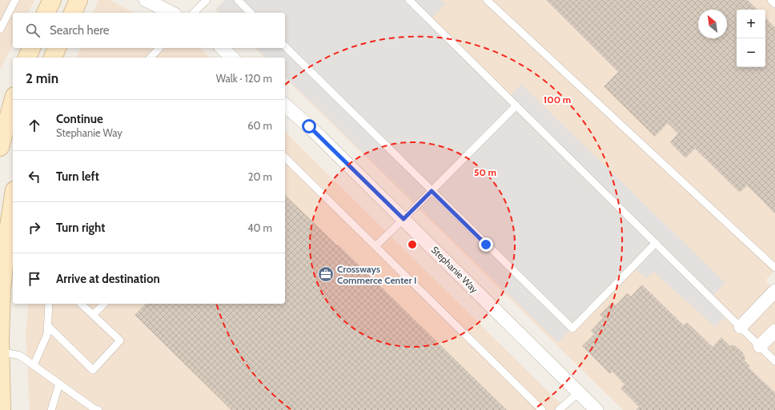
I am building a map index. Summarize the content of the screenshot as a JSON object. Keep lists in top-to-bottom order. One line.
{"streets":{"street":["Stephanie Way"]},"places":{"office":["Crossways Commerce Center I"]},"north":"top left","page":{"map_buttons":["+","−"],"search":"Search here","heading":["2 min","Walk · 120 m"],"list":[["Continue","Stephanie Way","60 m"],["Turn left","20 m"],["Turn right","40 m"],"Arrive at destination"]},"rings":["100 m","50 m"]}
